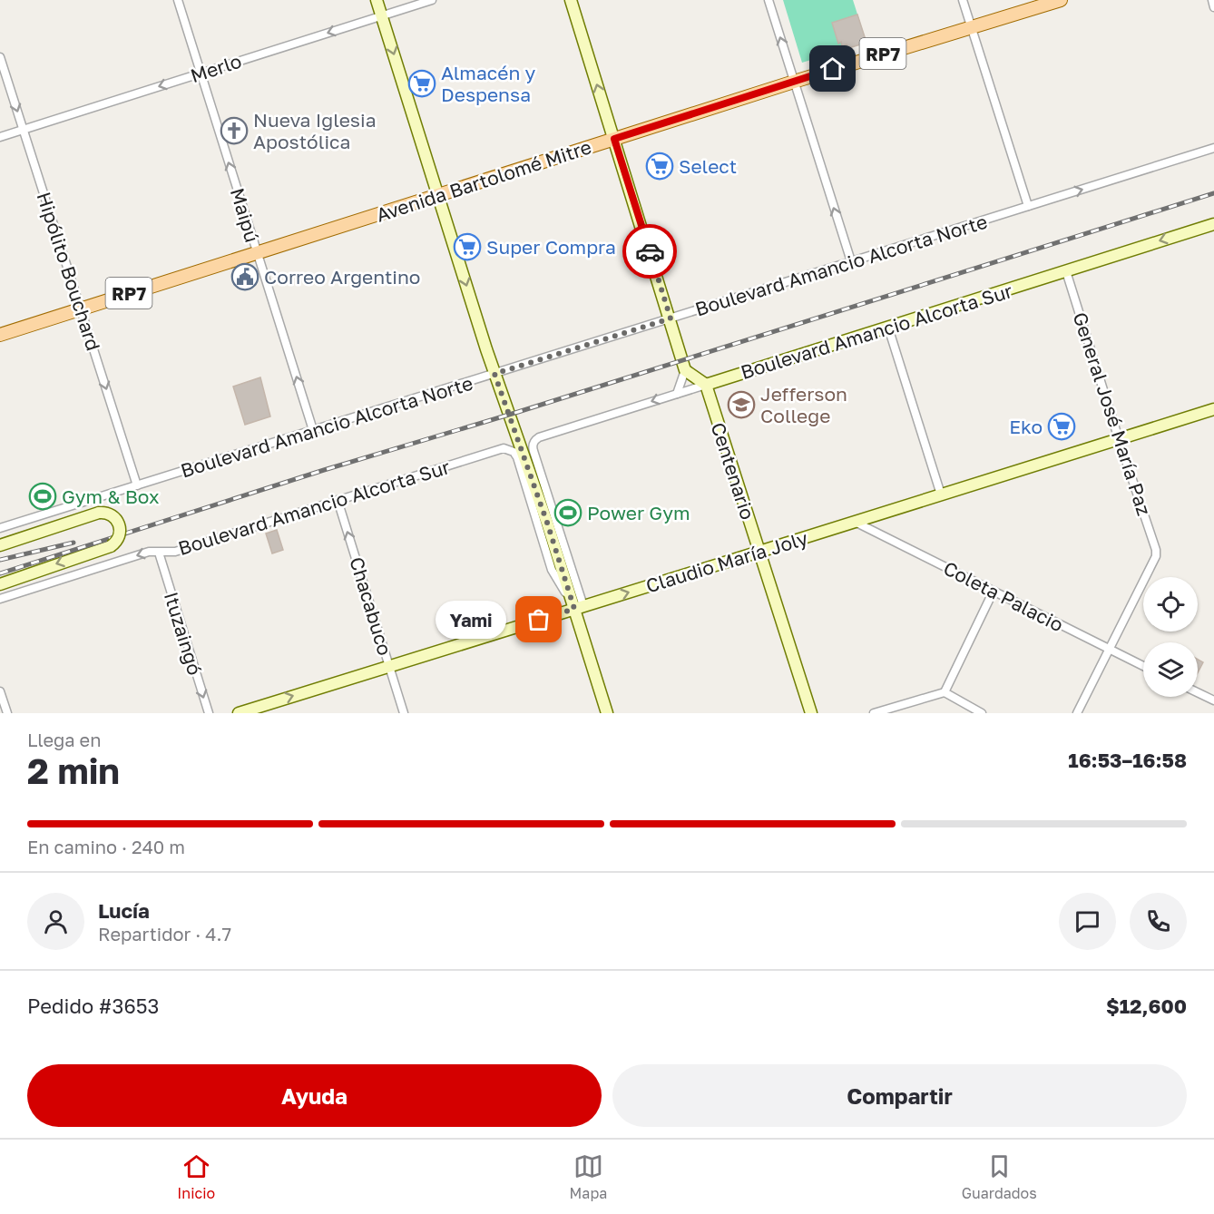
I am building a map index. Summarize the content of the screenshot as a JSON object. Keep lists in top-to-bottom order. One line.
{"streets":{"main road":["RP7","Avenida Bartolomé Mitre"],"street":["Merlo","Maipú","Boulevard Amancio Alcorta Norte","Hipólito Bouchard","Boulevard Amancio Alcorta Sur","General José María Paz","Centenario","Claudio María Joly","Coleta Palacio","Chacabuco","Ituzaingó"]},"crossings":[["Merlo","Maipú"],["Merlo","Hipólito Bouchard"],["Avenida Bartolomé Mitre","Maipú"],["Avenida Bartolomé Mitre","Hipólito Bouchard"],["Maipú","Boulevard Amancio Alcorta Norte"],["Boulevard Amancio Alcorta Norte","Hipólito Bouchard"],["Boulevard Amancio Alcorta Sur","General José María Paz"],["Boulevard Amancio Alcorta Sur","Centenario"],["Boulevard Amancio Alcorta Sur","Claudio María Joly"],["Boulevard Amancio Alcorta Sur","Chacabuco"],["Boulevard Amancio Alcorta Sur","Ituzaingó"],["General José María Paz","Claudio María Joly"],["General José María Paz","Coleta Palacio"],["Centenario","Claudio María Joly"],["Claudio María Joly","Coleta Palacio"],["Claudio María Joly","Chacabuco"]],"one_way":["Merlo","Maipú","Hipólito Bouchard","Chacabuco","Ituzaingó"],"places":{"supermarket":["Almacén y Despensa","Select","Super Compra","Eko"],"church":["Nueva Iglesia Apostólica"],"public building":["Correo Argentino"],"school or university":["Jefferson College"],"sports":["Gym & Box","Power Gym"],"other":["Yami"]},"page":{"bubble":"Yami","heading":["2 min","Llega en","16:53–16:58"],"panel":["Lucía","Repartidor · 4.7","Pedido #3653","$12,600"],"bar":"En camino · 240 m","buttons":["Ayuda","Compartir"],"tabs":["Inicio","Mapa","Guardados"]}}
